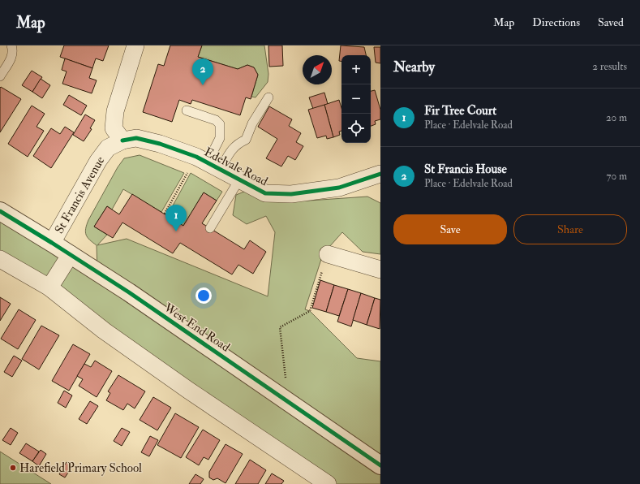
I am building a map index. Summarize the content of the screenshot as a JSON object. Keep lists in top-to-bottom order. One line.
{"streets":{"street":["Edelvale Road","St Francis Avenue","West End Road"]},"crossings":[["Edelvale Road","St Francis Avenue"],["St Francis Avenue","West End Road"]],"places":["Harefield Primary School"],"north":"top right","page":{"header":"Map","nav":["Map","Directions","Saved"],"heading":["Nearby","2 results"],"map_buttons":["+","−"],"pins":["2","1"],"list":[{"mark":"1","name":"Fir Tree Court","note":"Place · Edelvale Road","value":"20 m"},{"mark":"2","name":"St Francis House","note":"Place · Edelvale Road","value":"70 m"}],"buttons":["Save","Share"]}}
